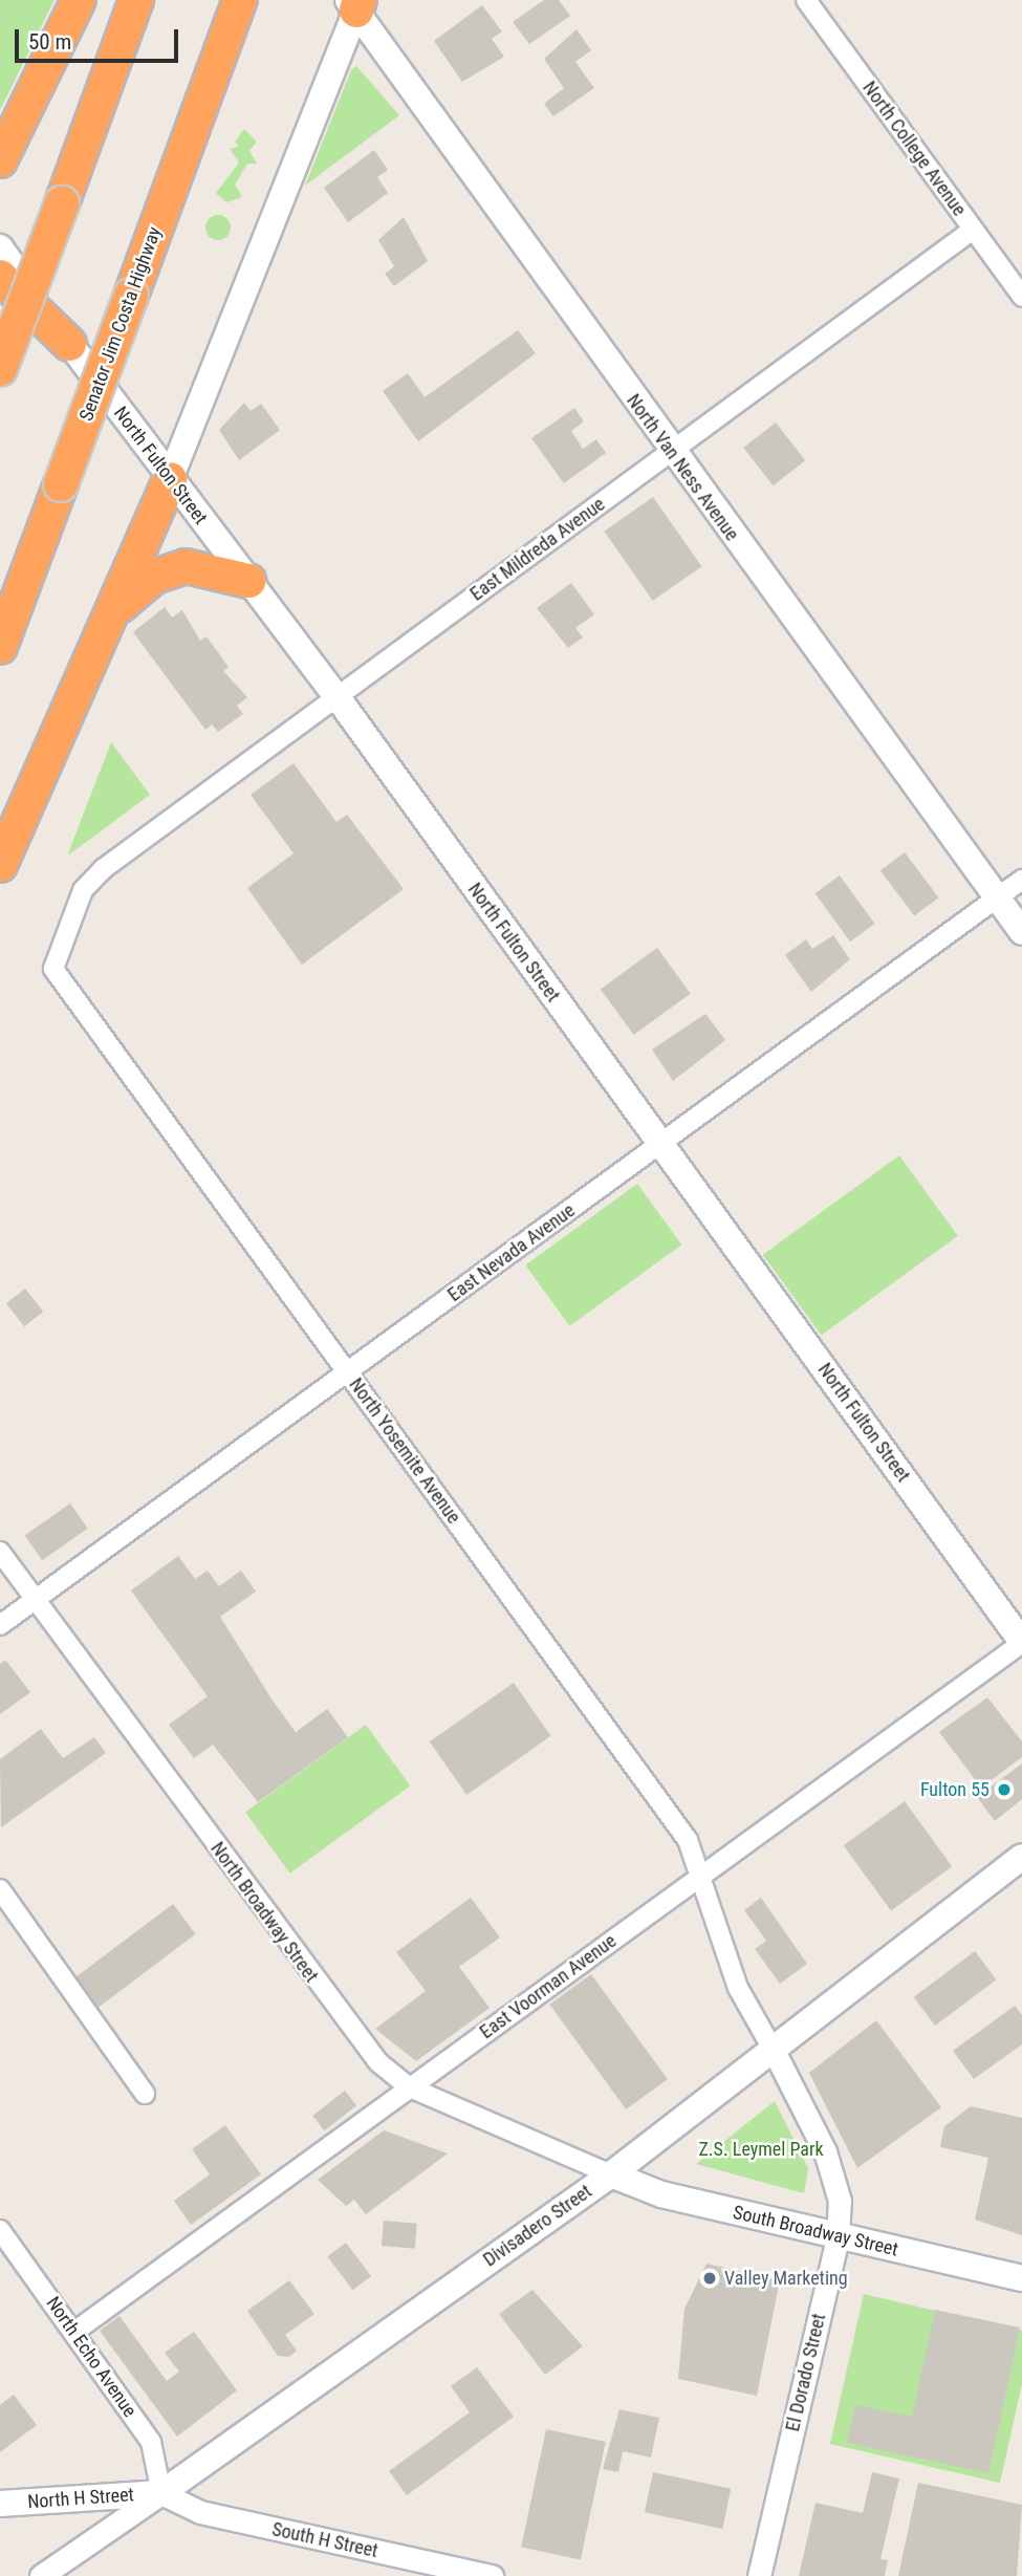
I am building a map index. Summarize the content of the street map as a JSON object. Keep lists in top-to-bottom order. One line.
{"streets":{"highway":["Senator Jim Costa Highway"],"main road":["North Fulton Street","North Van Ness Avenue","Divisadero Street","South Broadway Street","North H Street"],"street":["North College Avenue","East Mildreda Avenue","East Nevada Avenue","North Yosemite Avenue","North Broadway Street","East Voorman Avenue","North Echo Avenue","El Dorado Street","South H Street"]},"crossings":[["North College Avenue","East Mildreda Avenue"],["North Fulton Street","East Mildreda Avenue"],["North Fulton Street","East Nevada Avenue"],["North Fulton Street","East Voorman Avenue"],["North Van Ness Avenue","East Mildreda Avenue"],["North Van Ness Avenue","East Nevada Avenue"],["East Mildreda Avenue","North Yosemite Avenue"],["East Nevada Avenue","North Yosemite Avenue"],["East Nevada Avenue","North Broadway Street"],["North Yosemite Avenue","East Voorman Avenue"],["North Yosemite Avenue","Divisadero Street"],["North Yosemite Avenue","El Dorado Street"],["North Broadway Street","East Voorman Avenue"],["North Broadway Street","Divisadero Street"],["North Broadway Street","South Broadway Street"],["East Voorman Avenue","North Echo Avenue"],["Divisadero Street","South Broadway Street"],["Divisadero Street","North Echo Avenue"],["Divisadero Street","El Dorado Street"],["Divisadero Street","North H Street"],["Divisadero Street","South H Street"],["South Broadway Street","El Dorado Street"],["North Echo Avenue","North H Street"],["North Echo Avenue","South H Street"],["North H Street","South H Street"]],"parks":["Z.S. Leymel Park"],"places":["Fulton 55","Valley Marketing"],"scale_bar":"50 m"}
